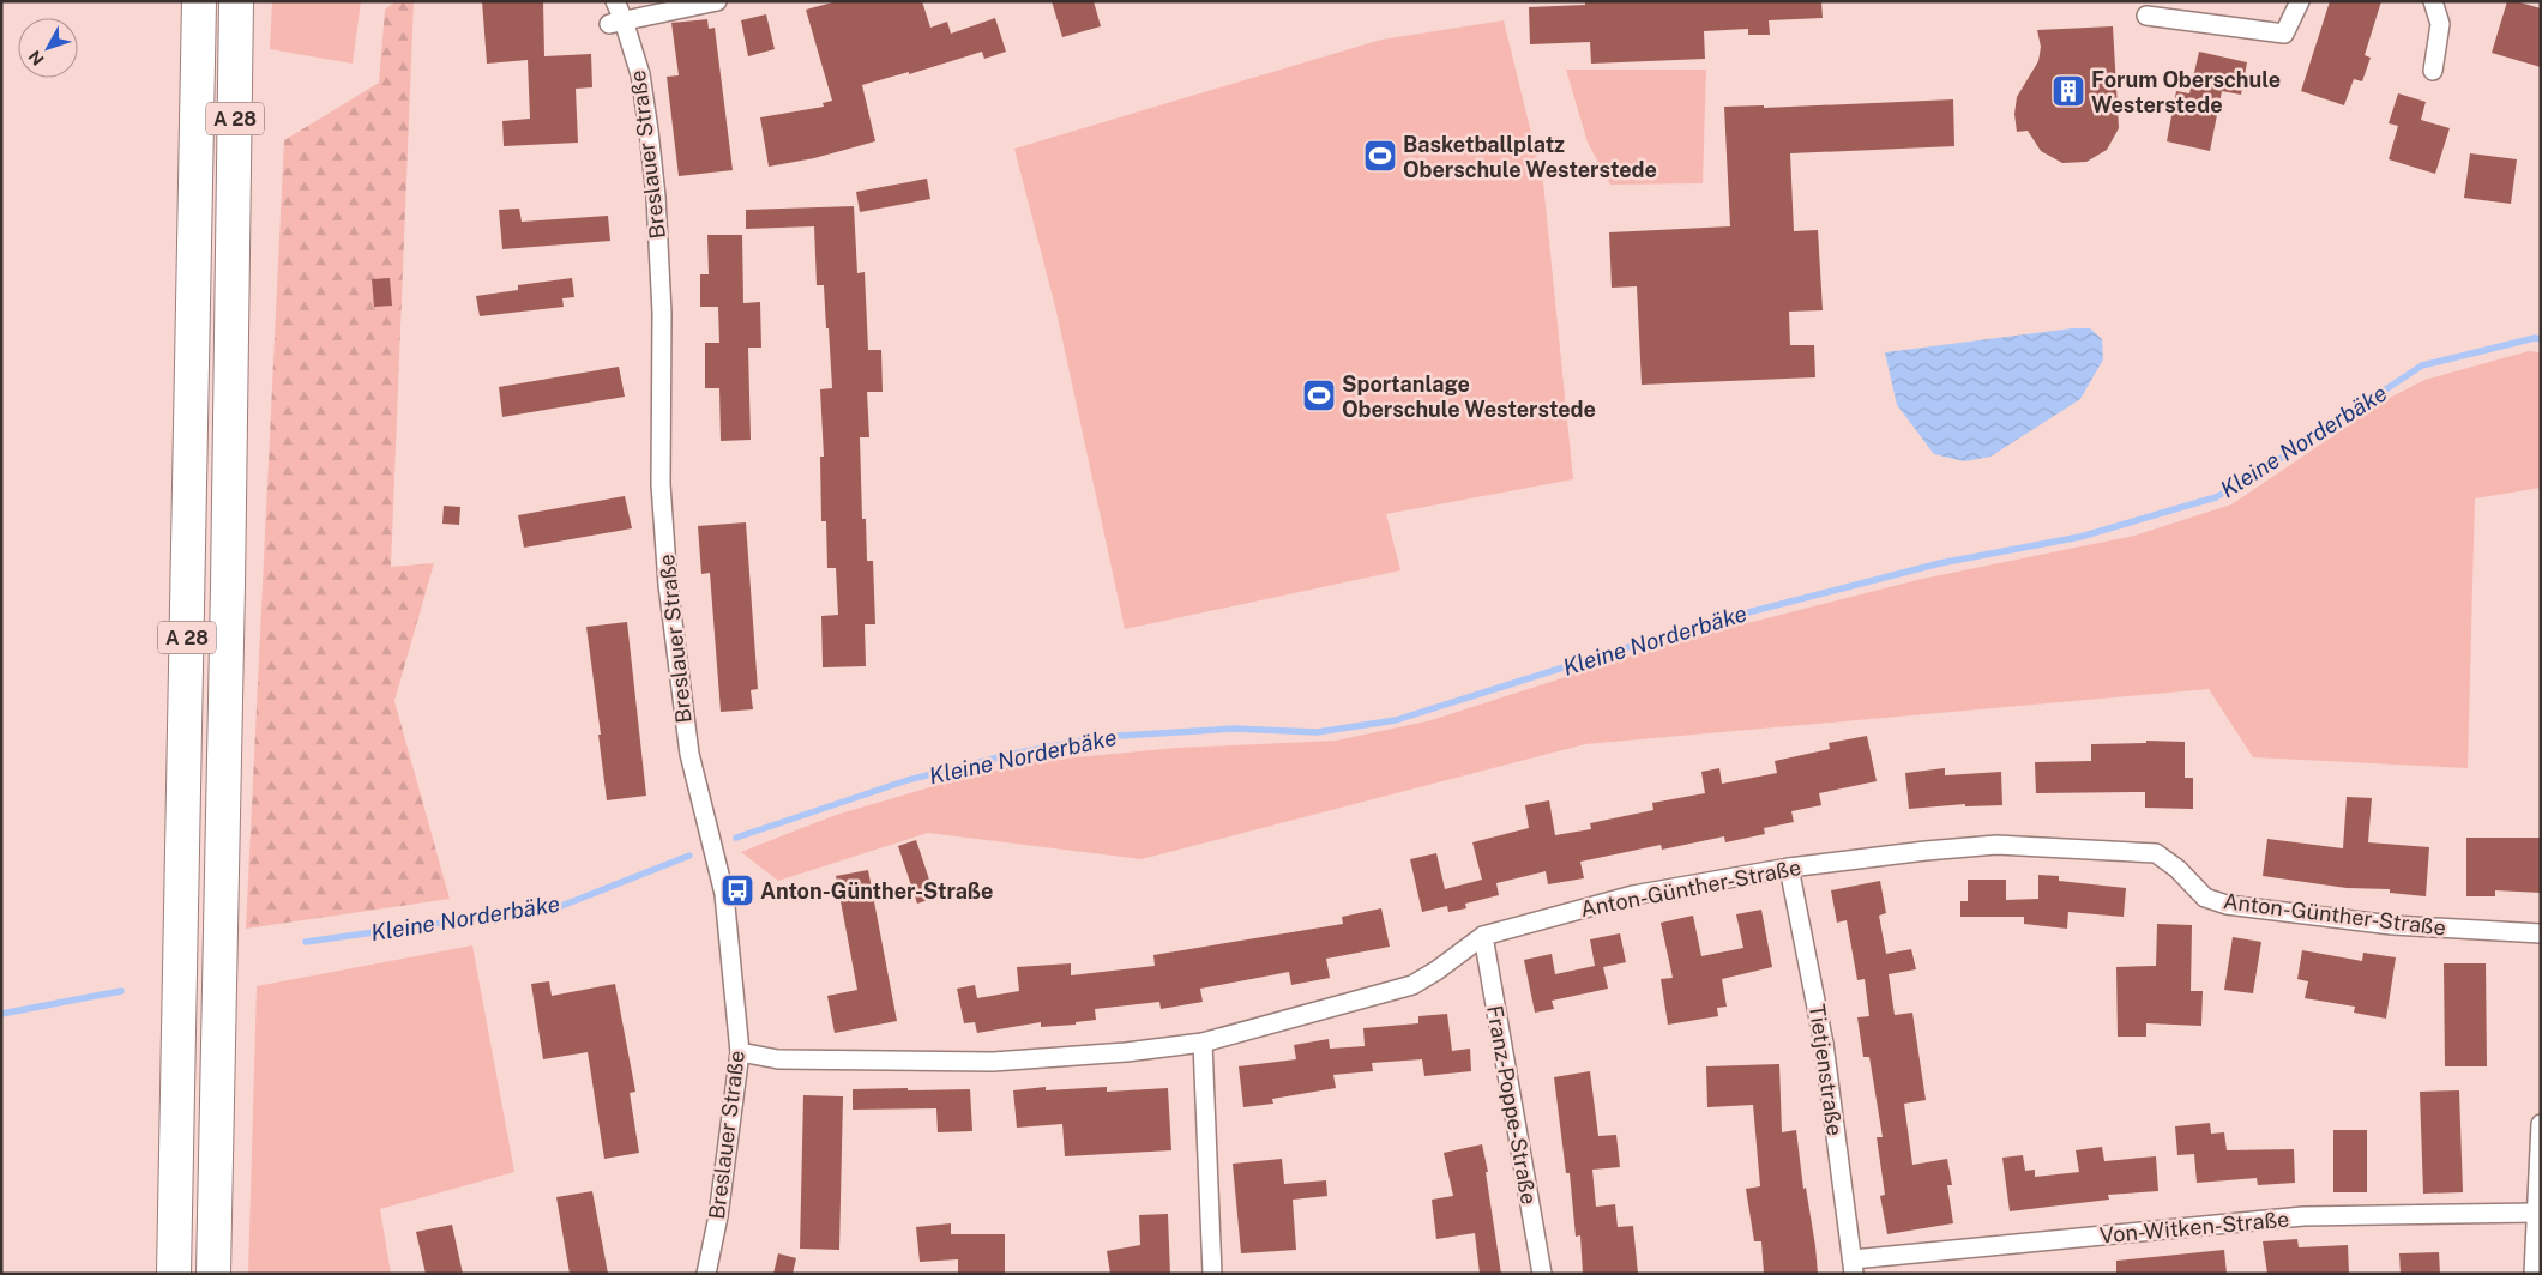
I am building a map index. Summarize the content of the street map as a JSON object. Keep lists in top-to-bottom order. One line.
{"streets":{"highway":["A 28"],"street":["Breslauer Straße","Anton-Günther-Straße","Tietjenstraße","Franz-Poppe-Straße","Von-Witken-Straße"]},"crossings":[["Breslauer Straße","Anton-Günther-Straße"],["Anton-Günther-Straße","Tietjenstraße"],["Anton-Günther-Straße","Franz-Poppe-Straße"],["Tietjenstraße","Von-Witken-Straße"]],"water":["Kleine Norderbäke"],"places":{"building":["Forum Oberschule Westerstede"],"sports":["Basketballplatz Oberschule Westerstede","Sportanlage Oberschule Westerstede"],"bus stop":["Anton-Günther-Straße"]},"north":"bottom left"}
